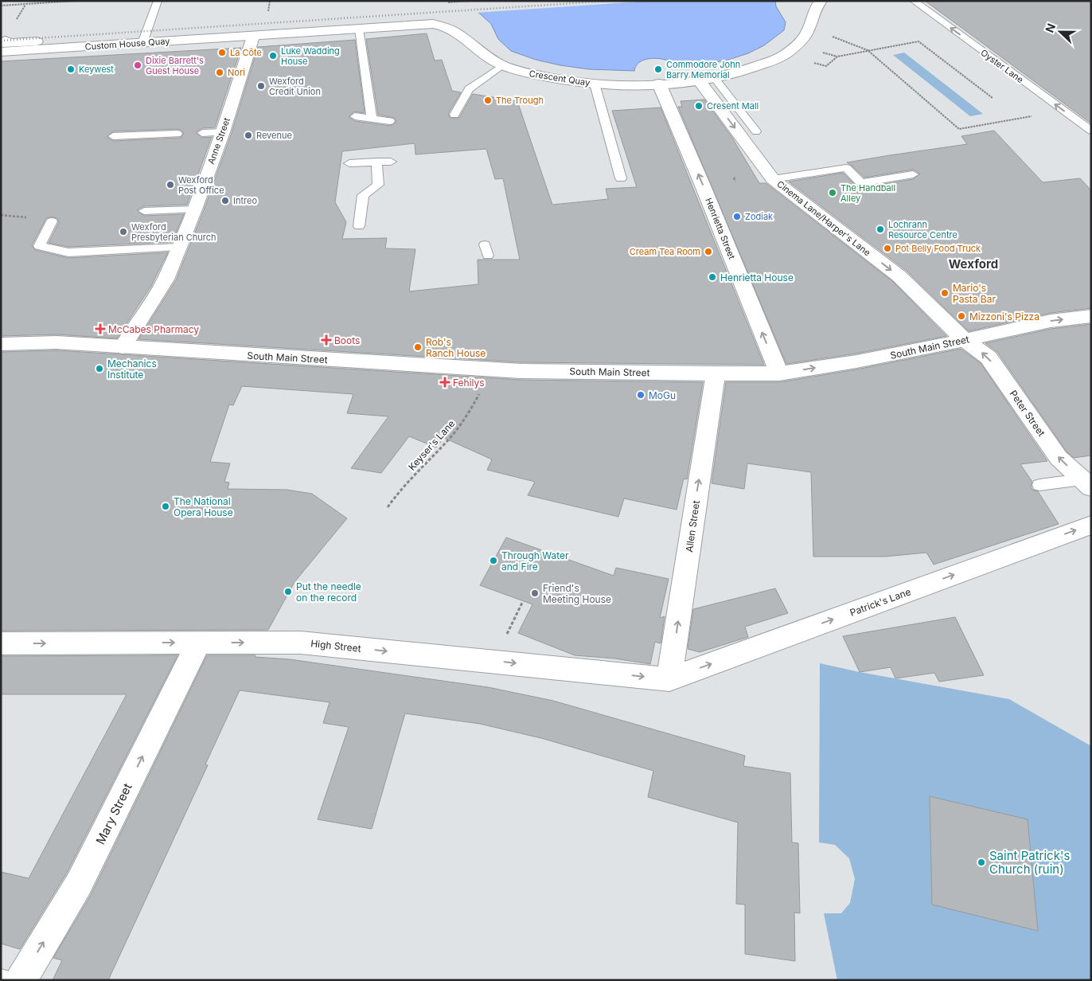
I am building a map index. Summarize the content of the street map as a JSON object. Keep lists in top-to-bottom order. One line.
{"streets":{"street":["Custom House Quay","Crescent Quay","Anne Street","Cinema Lane/Harper's Lane","Henrietta Street","South Main Street","Peter Street","Allen Street","Patrick's Lane","High Street","Mary Street"],"lane":["Oyster Lane"],"path":["Keyser's Lane"]},"crossings":[["Custom House Quay","Crescent Quay"],["Custom House Quay","Anne Street"],["Crescent Quay","Anne Street"],["Crescent Quay","Cinema Lane/Harper's Lane"],["Crescent Quay","Henrietta Street"],["Anne Street","South Main Street"],["Cinema Lane/Harper's Lane","South Main Street"],["Cinema Lane/Harper's Lane","Peter Street"],["Henrietta Street","South Main Street"],["South Main Street","Peter Street"],["South Main Street","Keyser's Lane"],["South Main Street","Allen Street"],["Allen Street","Patrick's Lane"],["Allen Street","High Street"],["Patrick's Lane","High Street"],["High Street","Mary Street"]],"one_way":["Oyster Lane","Cinema Lane/Harper's Lane","Henrietta Street","Peter Street","Allen Street","Patrick's Lane","High Street","Mary Street"],"districts":["Wexford"],"places":{"other":["La Côte","Luke Wadding House","Dixie Barrett's Guest House","Keywest","Commodore John Barry Memorial","Nori","Wexford Credit Union","The Trough","Cresent Mall","Revenue","Wexford Post Office","The Handball Alley","Intreo","Zodiak","Lochrann Resource Centre","Wexford Presbyterian Church","Pot Belly Food Truck","Cream Tea Room","Henrietta House","Mario's Pasta Bar","Mizzoni's Pizza","Rob's Ranch House","Mechanics Institute","MoGu","The National Opera House","Through Water and Fire","Put the needle on the record","Friend's Meeting House","Saint Patrick's Church (ruin)"],"health":["McCabes Pharmacy","Boots","Fehilys"]},"north":"left"}
